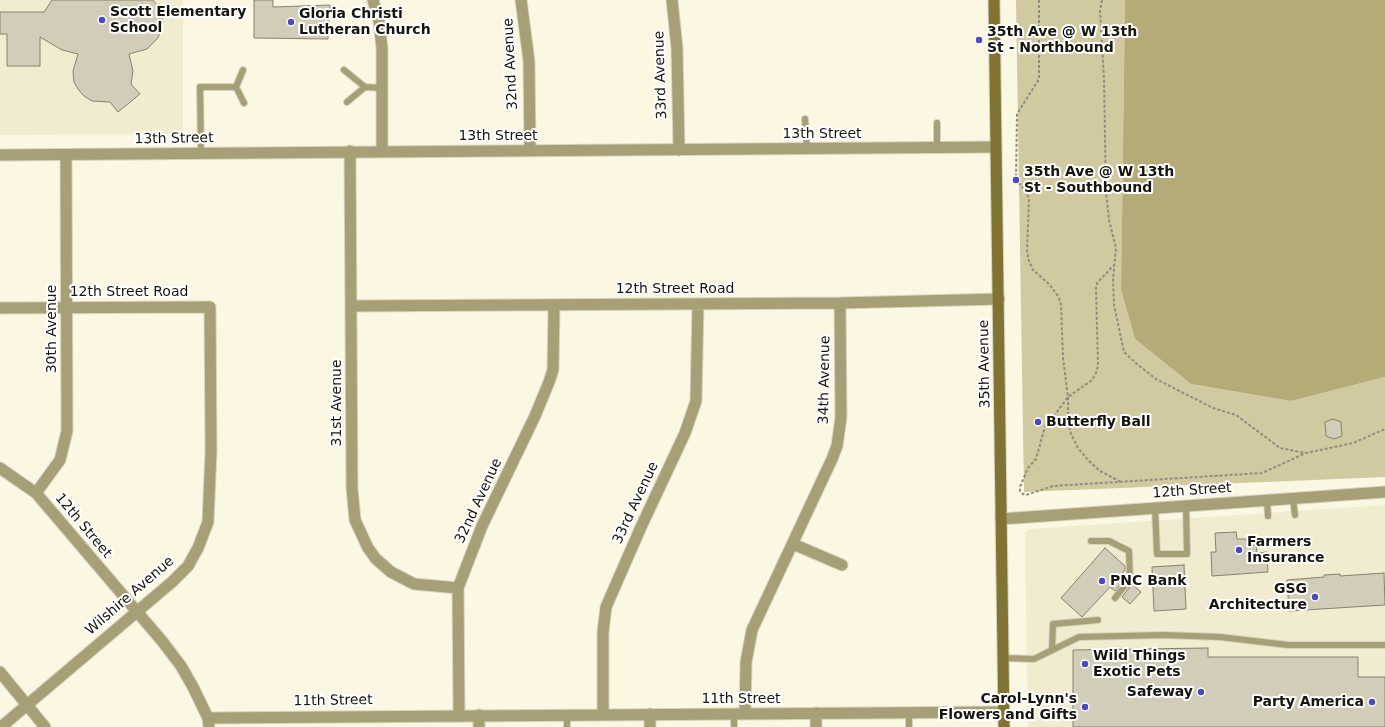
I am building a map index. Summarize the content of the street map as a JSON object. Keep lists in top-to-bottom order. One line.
{"streets":{"main road":["35th Avenue"],"street":["32nd Avenue","33rd Avenue","13th Street","12th Street Road","30th Avenue","34th Avenue","31st Avenue","12th Street","Wilshire Avenue","11th Street"]},"crossings":[["32nd Avenue","13th Street"],["32nd Avenue","12th Street Road"],["32nd Avenue","31st Avenue"],["32nd Avenue","11th Street"],["33rd Avenue","13th Street"],["33rd Avenue","12th Street Road"],["33rd Avenue","11th Street"],["13th Street","30th Avenue"],["13th Street","35th Avenue"],["13th Street","31st Avenue"],["12th Street Road","30th Avenue"],["12th Street Road","35th Avenue"],["12th Street Road","34th Avenue"],["12th Street Road","31st Avenue"],["12th Street Road","Wilshire Avenue"],["30th Avenue","12th Street"],["35th Avenue","12th Street"],["35th Avenue","11th Street"],["34th Avenue","11th Street"],["12th Street","Wilshire Avenue"],["12th Street","11th Street"]],"places":["Scott Elementary School","Gloria Christi Lutheran Church","35th Ave @ W 13th St - Northbound","35th Ave @ W 13th St - Southbound","Butterfly Ball","Farmers Insurance","PNC Bank","GSG Architecture","Wild Things Exotic Pets","Safeway","Party America","Carol-Lynn's Flowers and Gifts"]}
